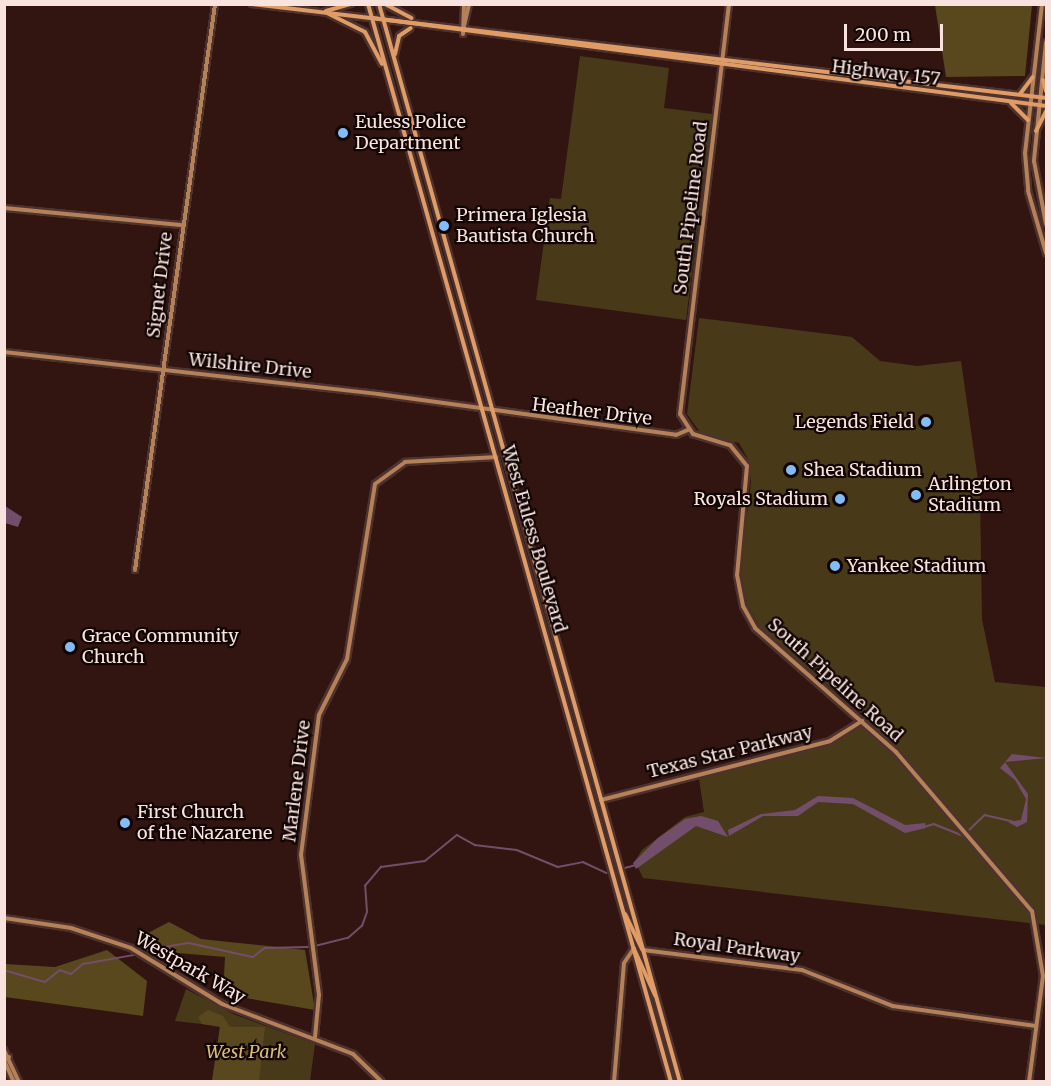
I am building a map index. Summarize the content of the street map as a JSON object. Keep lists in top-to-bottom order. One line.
{"streets":{"main road":["Highway 157","West Euless Boulevard"],"street":["South Pipeline Road","Signet Drive","Wilshire Drive","Heather Drive","Texas Star Parkway","Marlene Drive","Royal Parkway","Westpark Way"]},"crossings":[["Highway 157","South Pipeline Road"],["Highway 157","West Euless Boulevard"],["South Pipeline Road","Heather Drive"],["South Pipeline Road","Texas Star Parkway"],["South Pipeline Road","Royal Parkway"],["Signet Drive","Wilshire Drive"],["Wilshire Drive","Heather Drive"],["Wilshire Drive","West Euless Boulevard"],["Heather Drive","West Euless Boulevard"],["West Euless Boulevard","Texas Star Parkway"],["West Euless Boulevard","Marlene Drive"],["West Euless Boulevard","Royal Parkway"],["Marlene Drive","Westpark Way"]],"parks":["West Park"],"places":["Euless Police Department","Primera Iglesia Bautista Church","Legends Field","Shea Stadium","Arlington Stadium","Royals Stadium","Yankee Stadium","Grace Community Church","First Church of the Nazarene"],"scale_bar":"200 m"}
